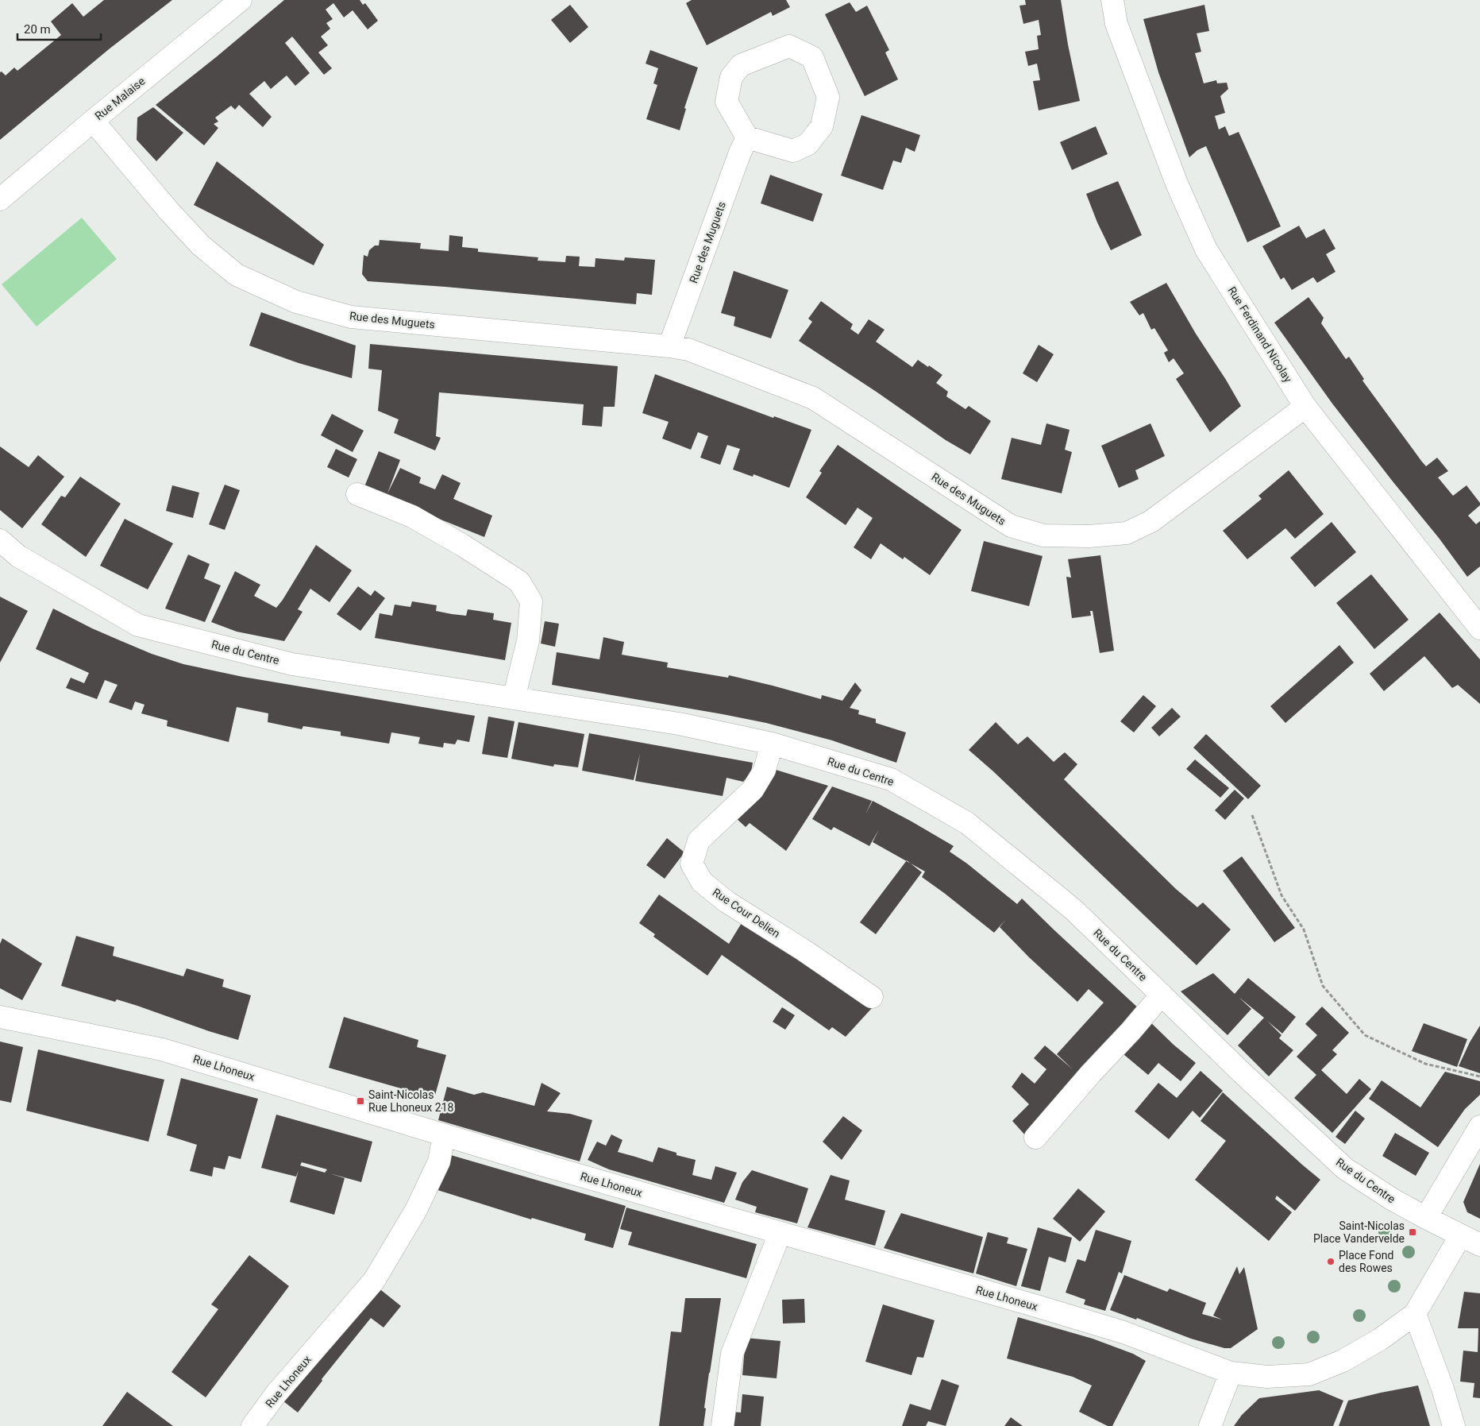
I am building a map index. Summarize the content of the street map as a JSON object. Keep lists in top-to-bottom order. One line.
{"streets":{"street":["Rue Malaise","Rue des Muguets","Rue Ferdinand Nicolay","Rue du Centre","Rue Cour Delien","Rue Lhoneux"]},"crossings":[["Rue Malaise","Rue des Muguets"],["Rue des Muguets","Rue Ferdinand Nicolay"],["Rue du Centre","Rue Cour Delien"]],"places":{"transit":["Saint-Nicolas Rue Lhoneux 218","Saint-Nicolas Place Vandervelde"],"other":["Place Fond des Rowes"]},"scale_bar":"20 m"}
